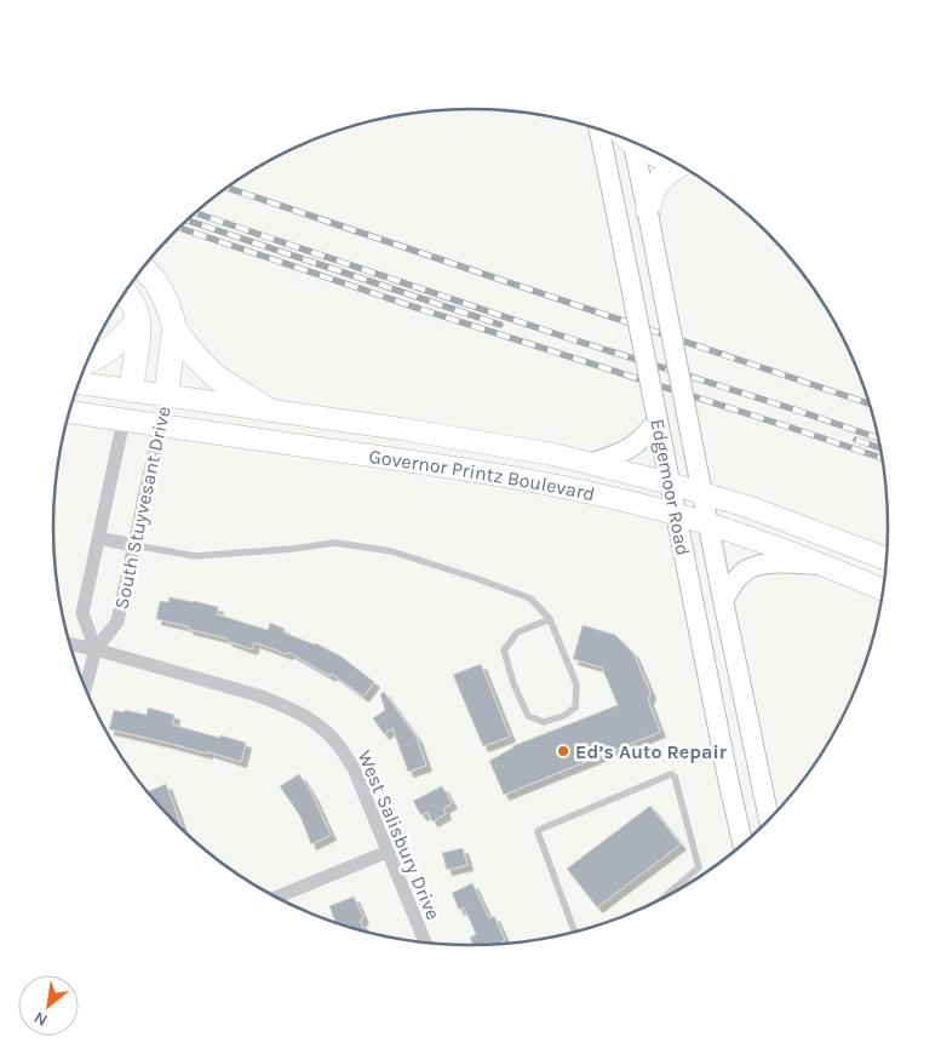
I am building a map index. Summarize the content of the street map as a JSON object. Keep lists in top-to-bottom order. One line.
{"streets":{"main road":["Governor Printz Boulevard","Edgemoor Road","South Stuyvesant Drive"],"street":["West Salisbury Drive"]},"crossings":[["Governor Printz Boulevard","Edgemoor Road"],["Governor Printz Boulevard","South Stuyvesant Drive"],["South Stuyvesant Drive","West Salisbury Drive"]],"places":["Ed’s Auto Repair"],"north":"bottom left"}
